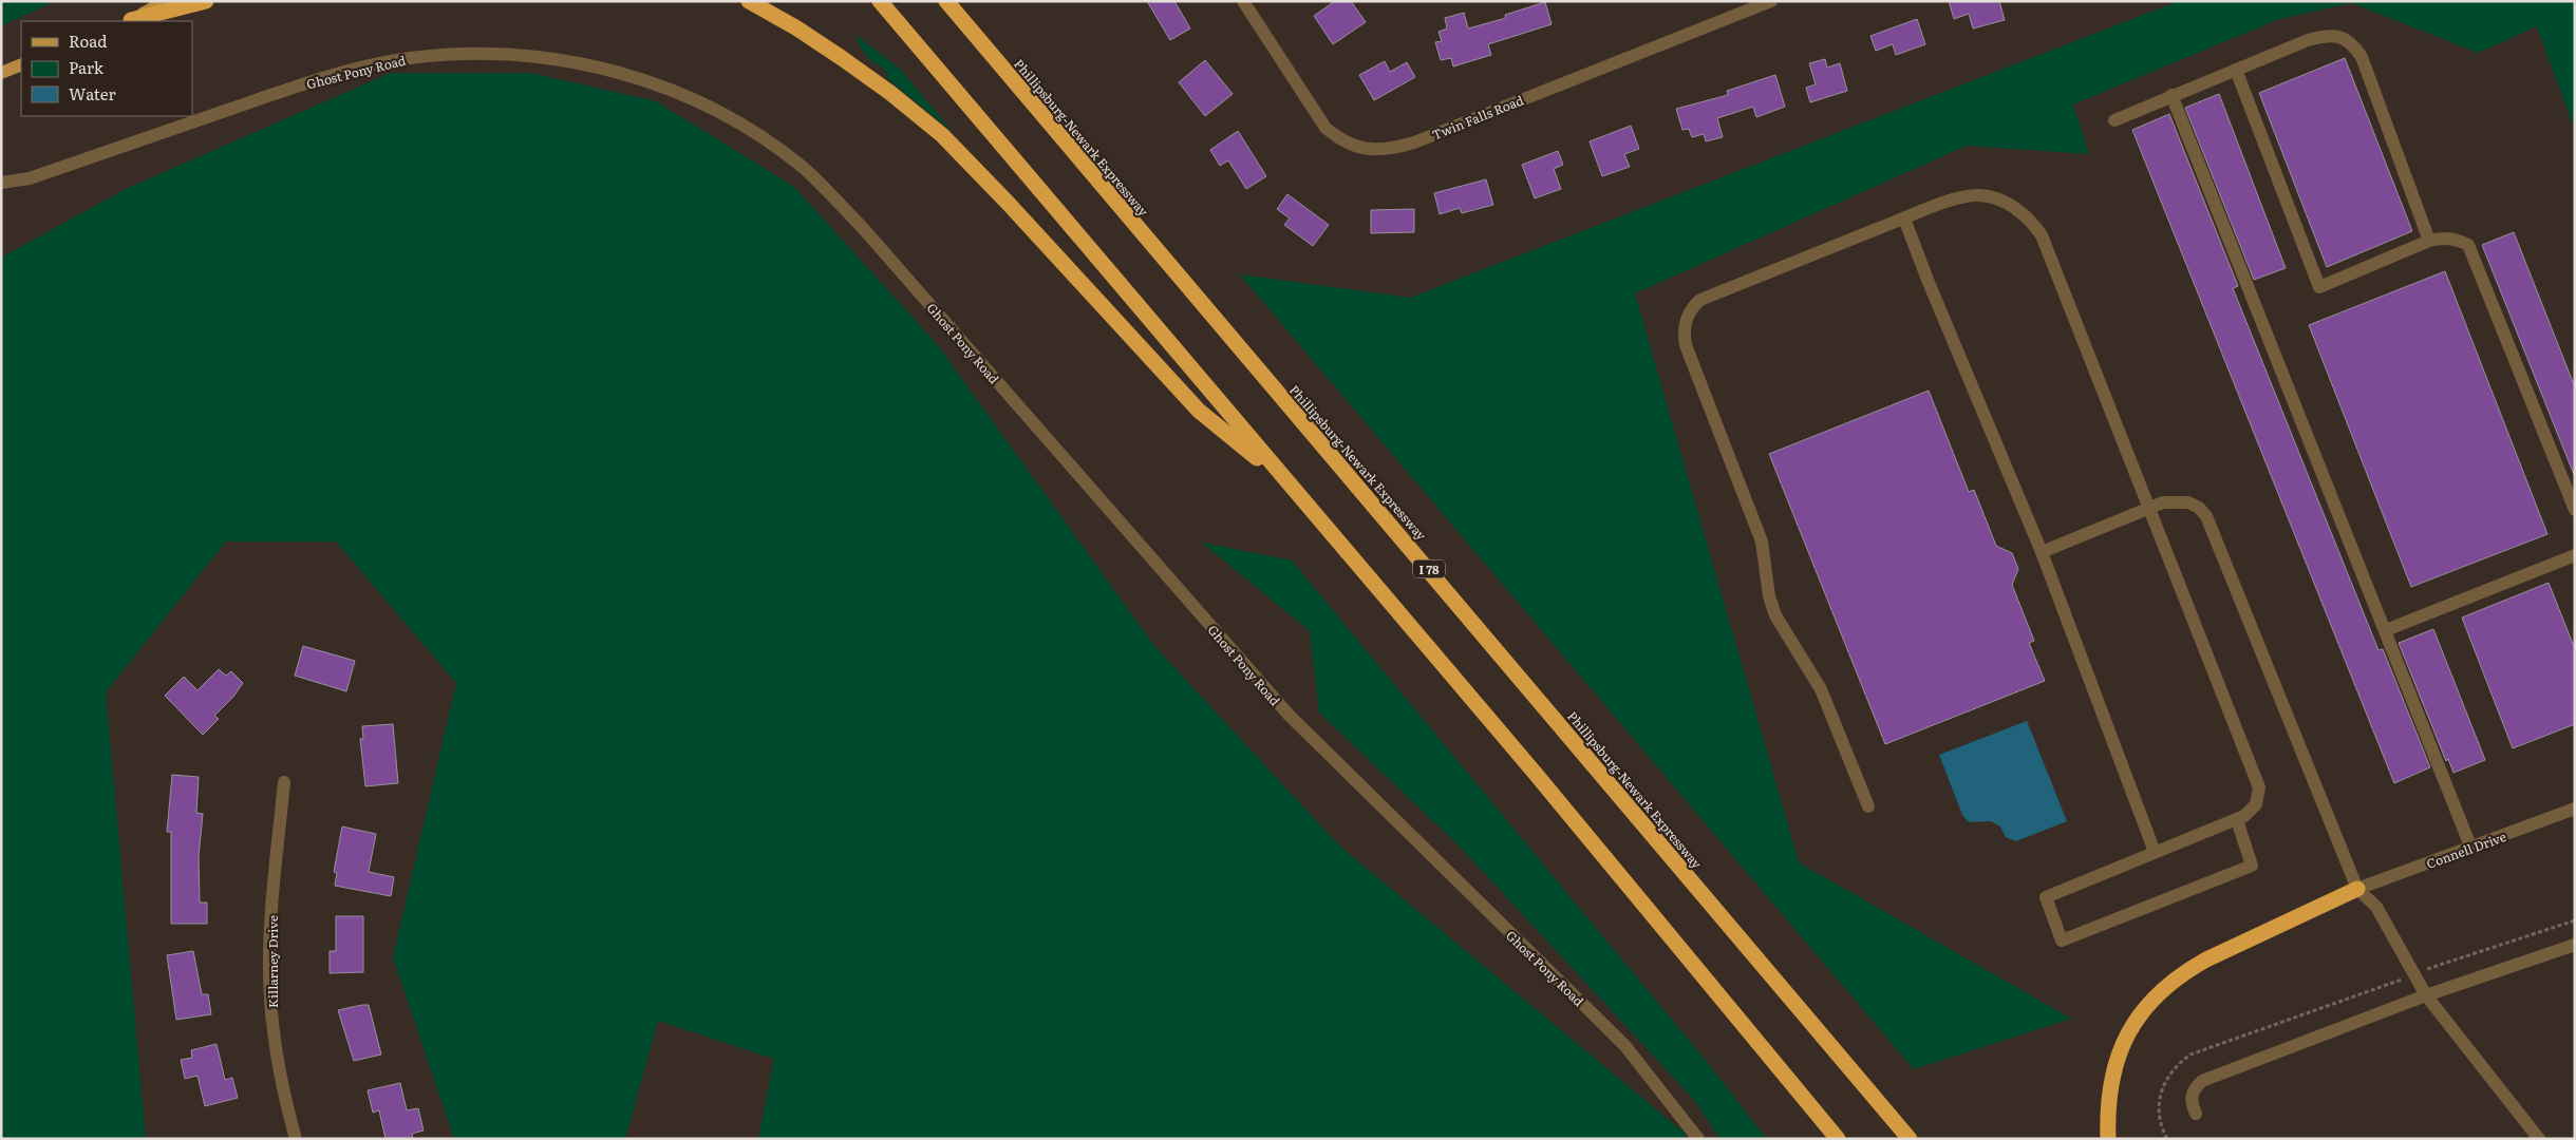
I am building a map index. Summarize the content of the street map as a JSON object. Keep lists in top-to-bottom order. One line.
{"streets":{"highway":["Phillipsburg-Newark Expressway","I 78"],"street":["Ghost Pony Road","Twin Falls Road","Connell Drive","Killarney Drive"]},"legend":["Road","Park","Water"]}
